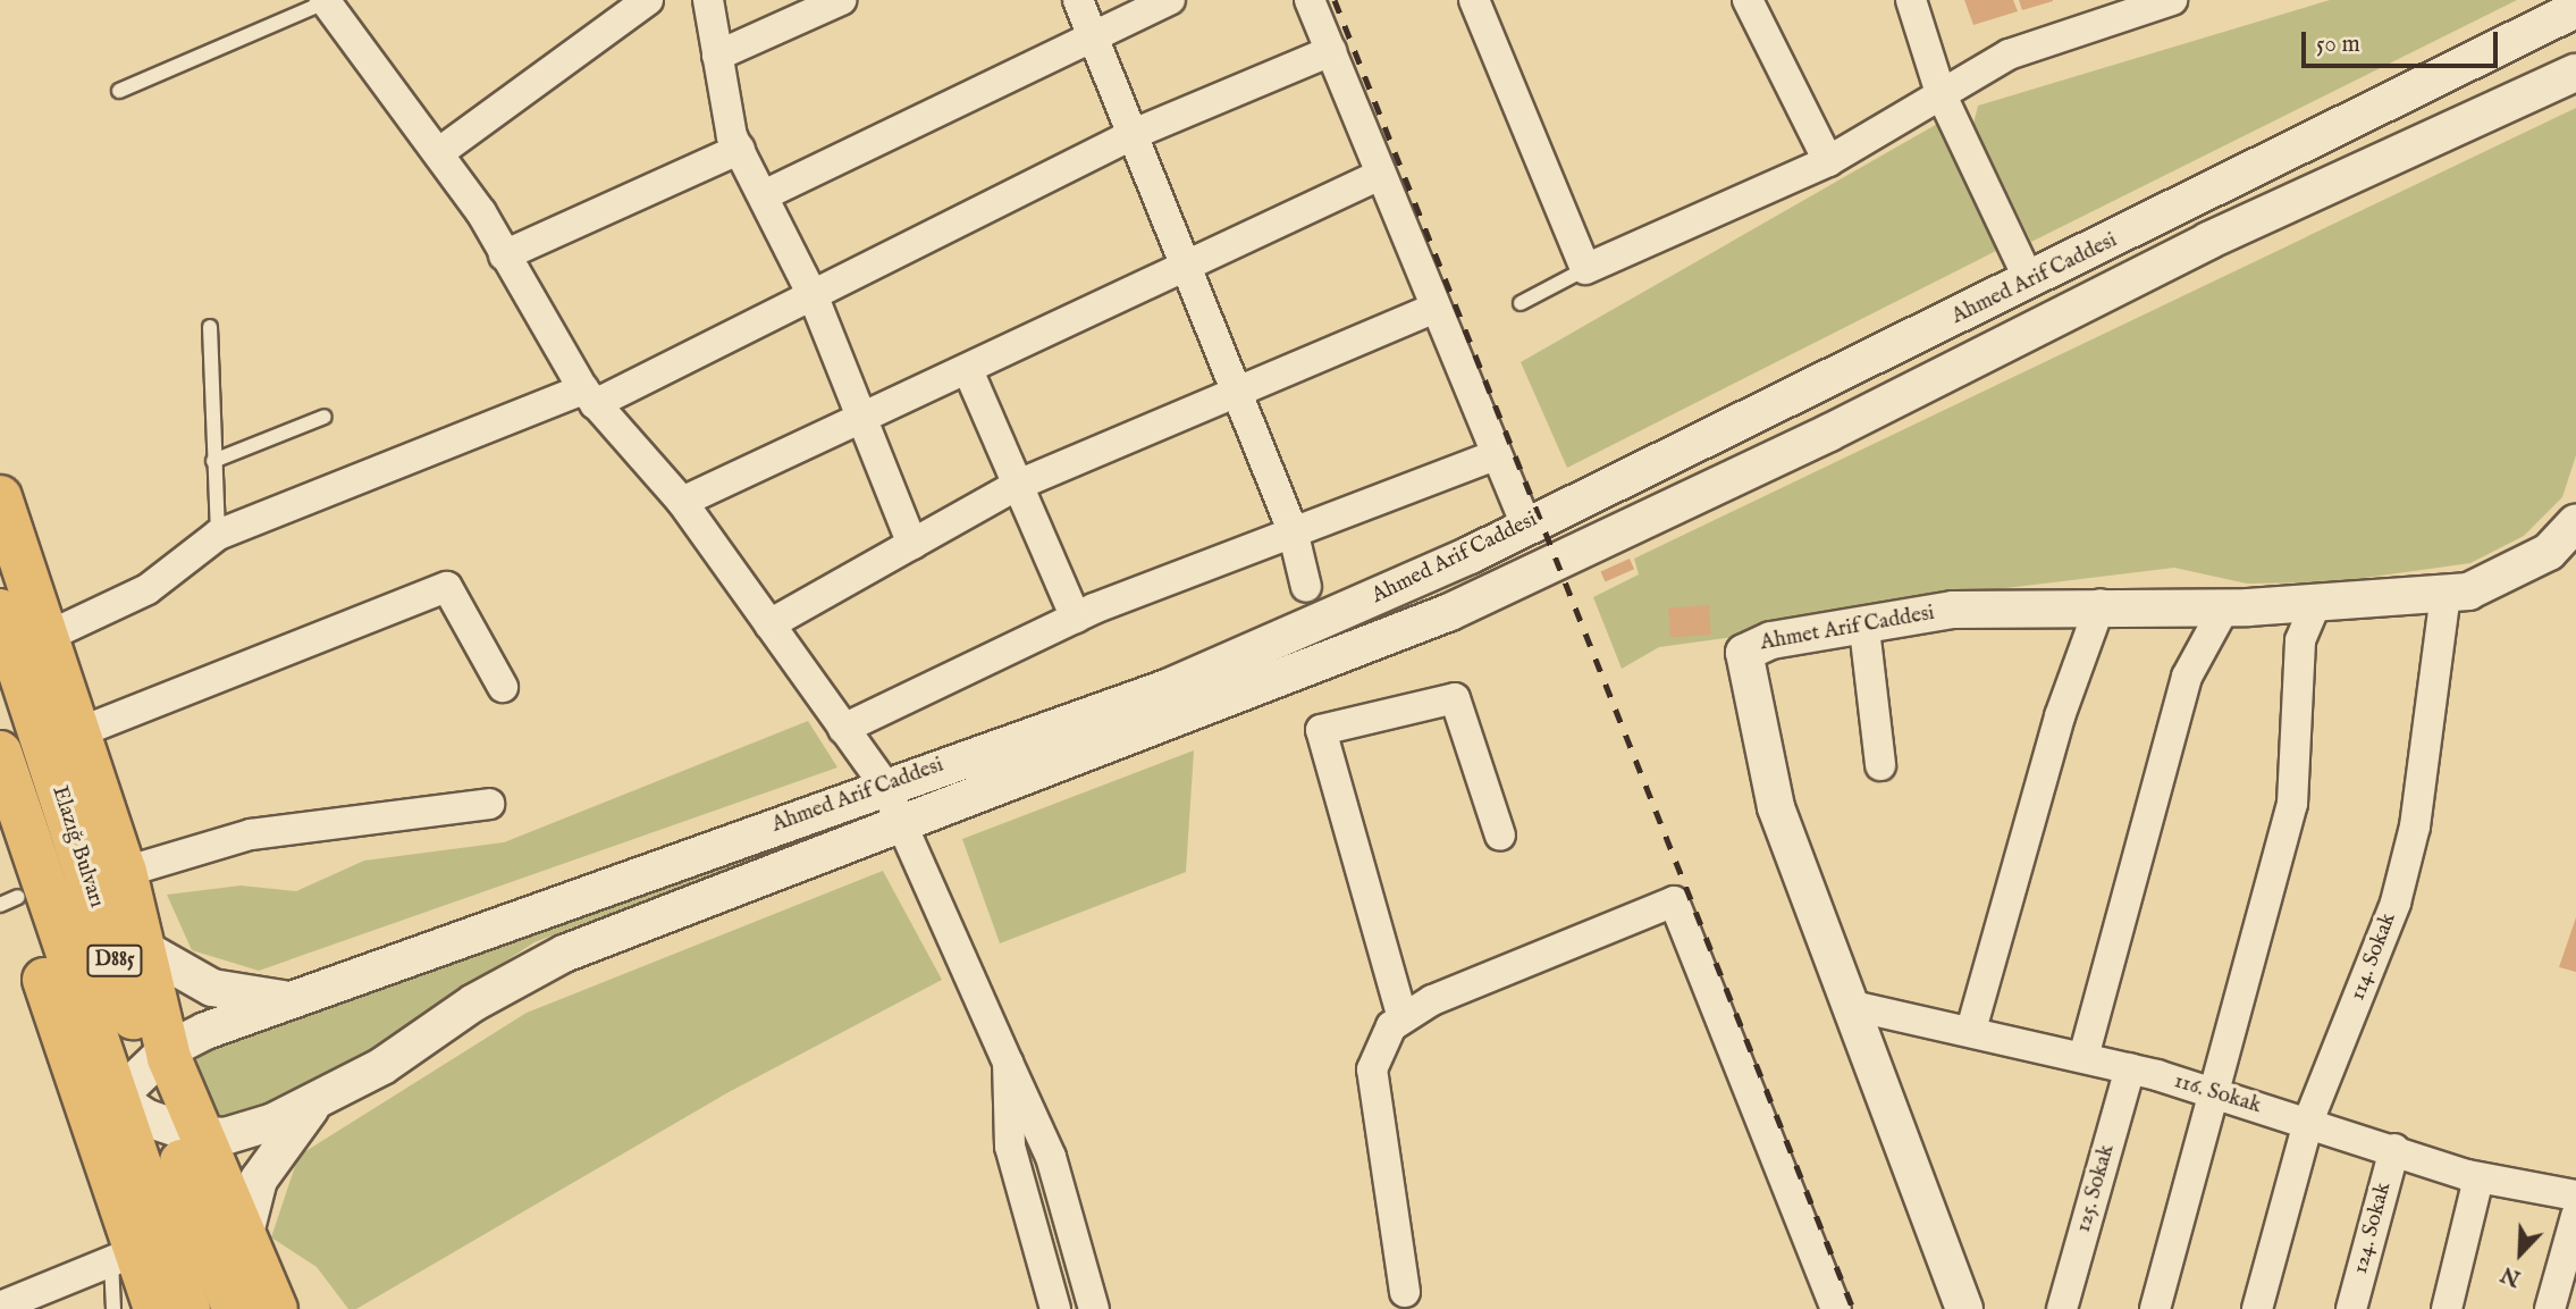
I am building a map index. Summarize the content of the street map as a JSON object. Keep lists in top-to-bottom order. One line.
{"streets":{"highway":["Elazığ Bulvarı","D885"],"street":["Ahmed Arif Caddesi","Ahmet Arif Caddesi","114. Sokak","116. Sokak","125. Sokak","124. Sokak"]},"crossings":[["Ahmed Arif Caddesi","Elazığ Bulvarı"],["Ahmet Arif Caddesi","114. Sokak"],["Ahmet Arif Caddesi","116. Sokak"],["114. Sokak","116. Sokak"],["116. Sokak","125. Sokak"],["116. Sokak","124. Sokak"]],"scale_bar":"50 m","north":"bottom left"}
